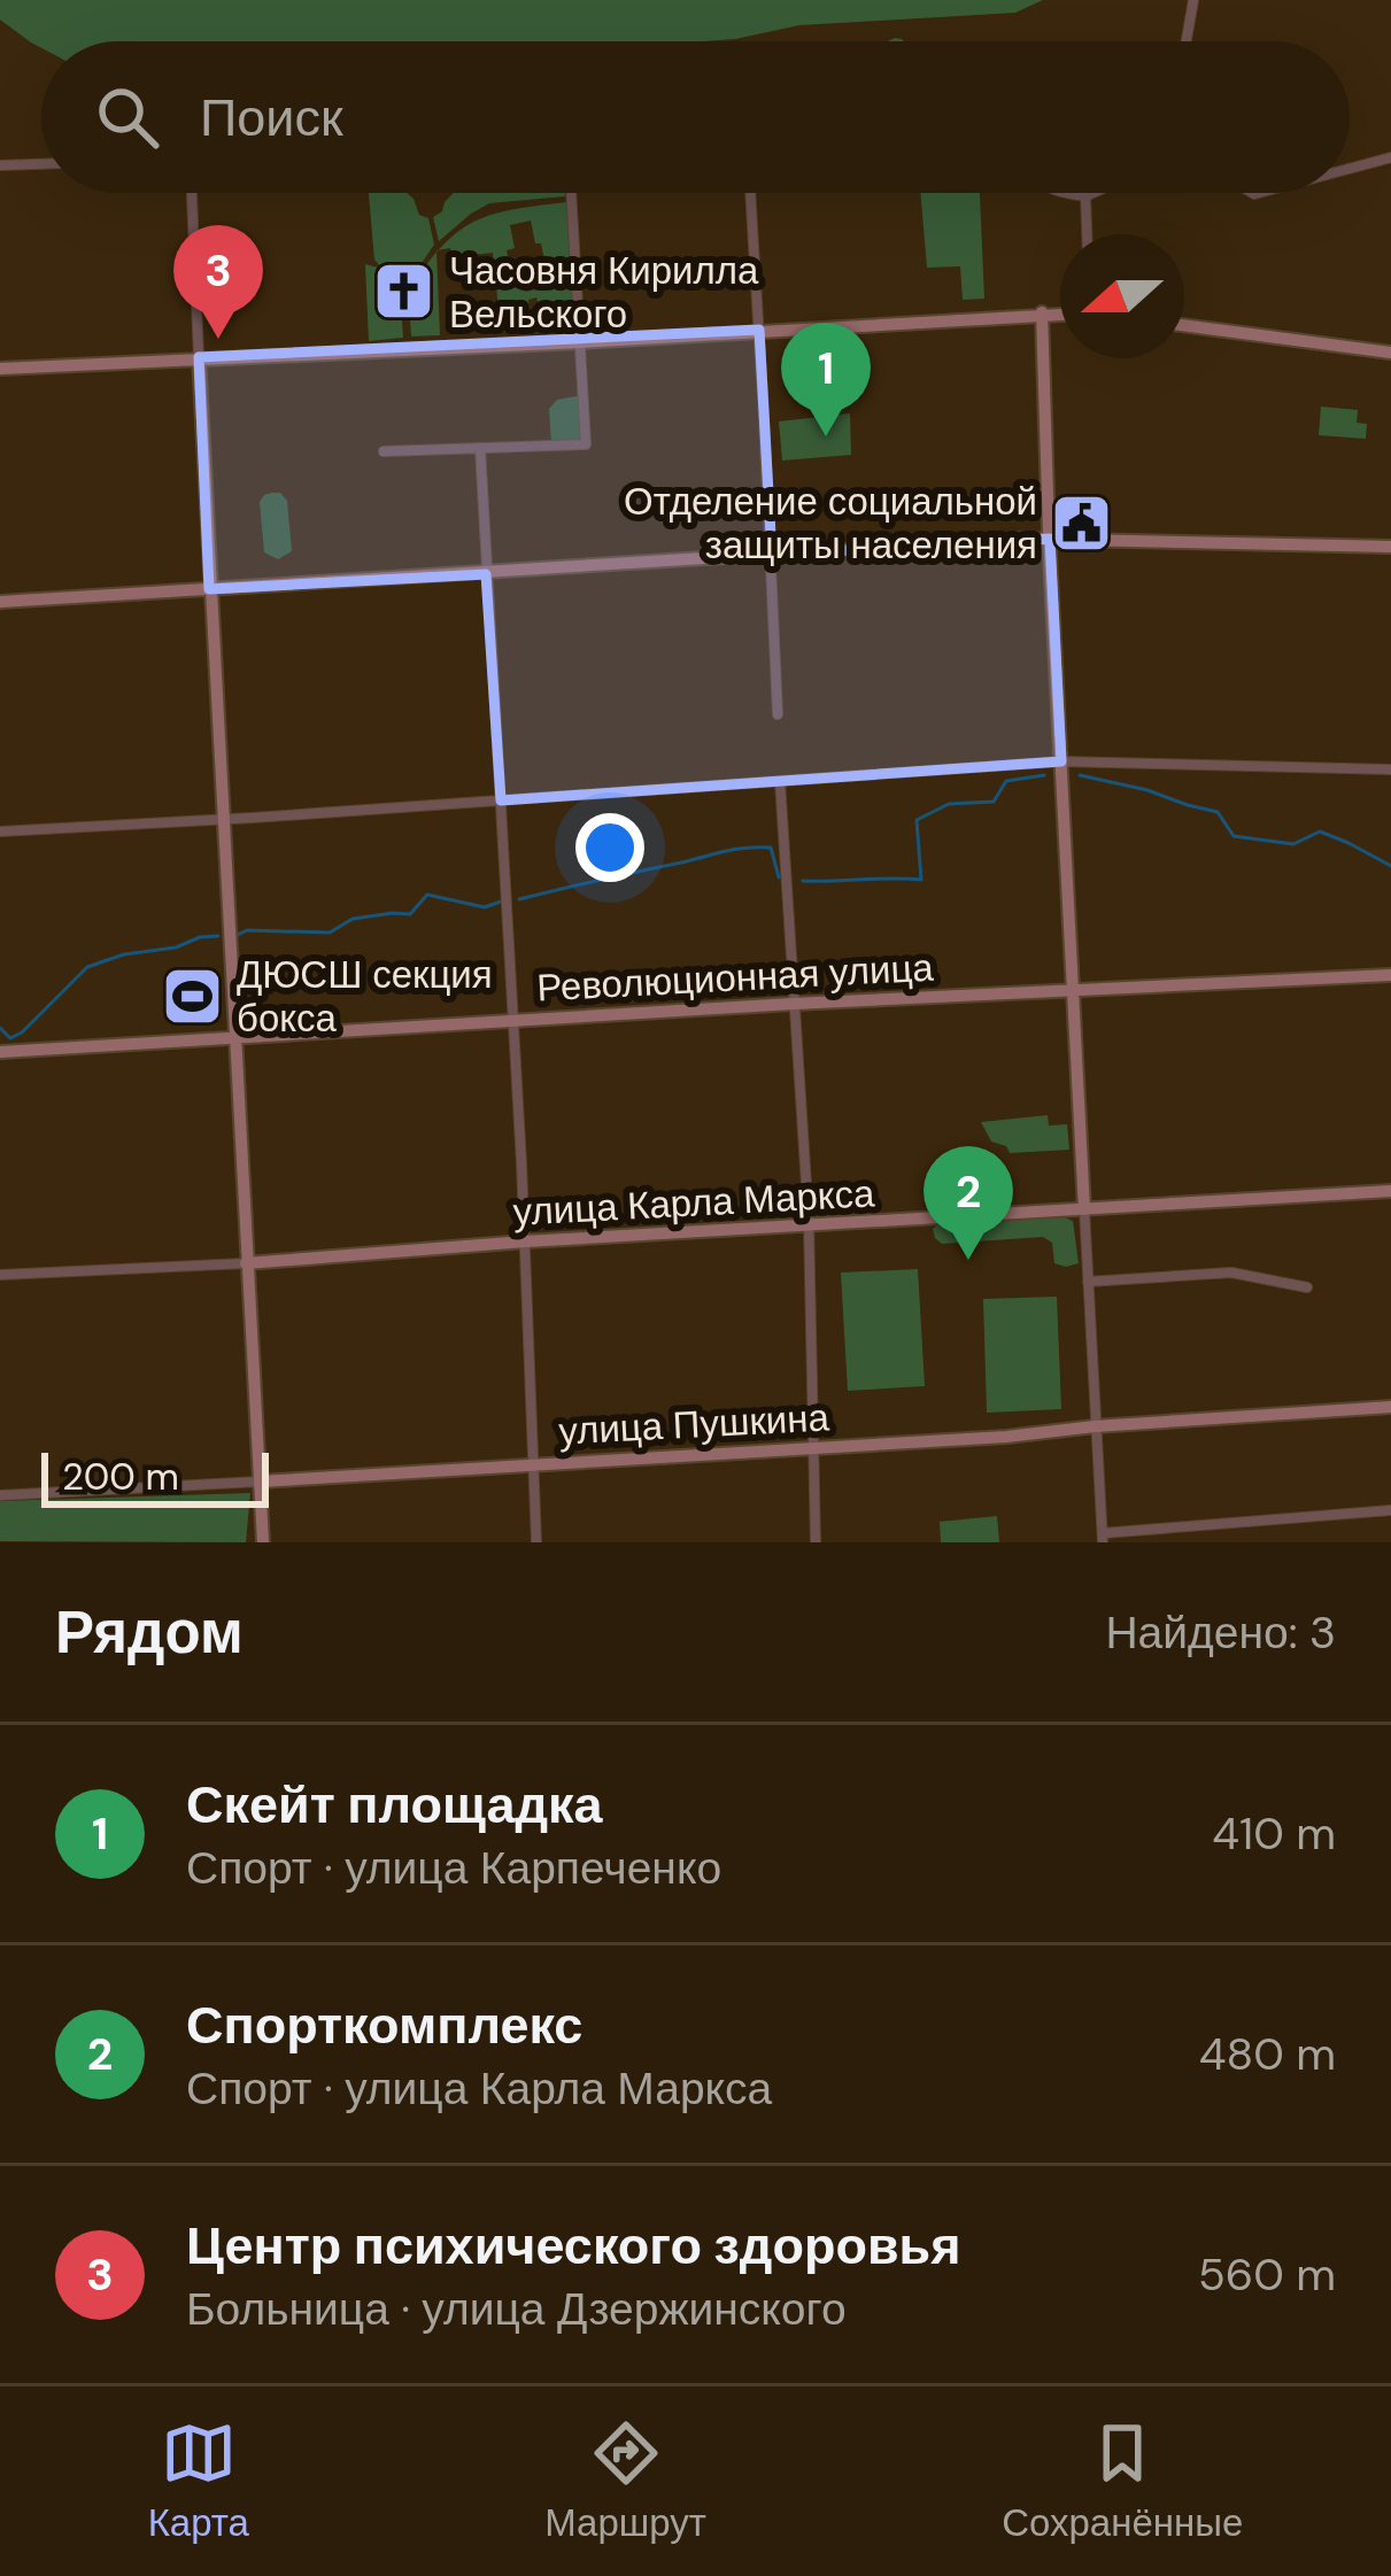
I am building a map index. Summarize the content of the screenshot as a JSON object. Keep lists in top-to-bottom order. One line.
{"streets":{"main road":["Революционная улица","улица Карла Маркса","улица Пушкина"]},"places":{"church":["Часовня Кирилла Вельского"],"public building":["Отделение социальной защиты населения"],"sports":["ДЮСШ секция бокса"]},"scale_bar":"200 m","north":"left","page":{"search":"Поиск","pins":["3","1","2"],"scale":"200 m","heading":["Рядом","Найдено: 3"],"list":[{"mark":"1","name":"Скейт площадка","note":"Спорт · улица Карпеченко","value":"410 m"},{"mark":"2","name":"Спорткомплекс","note":"Спорт · улица Карла Маркса","value":"480 m"},{"mark":"3","name":"Центр психического здоровья","note":"Больница · улица Дзержинского","value":"560 m"}],"nav":["Карта","Маршрут","Сохранённые"]}}
